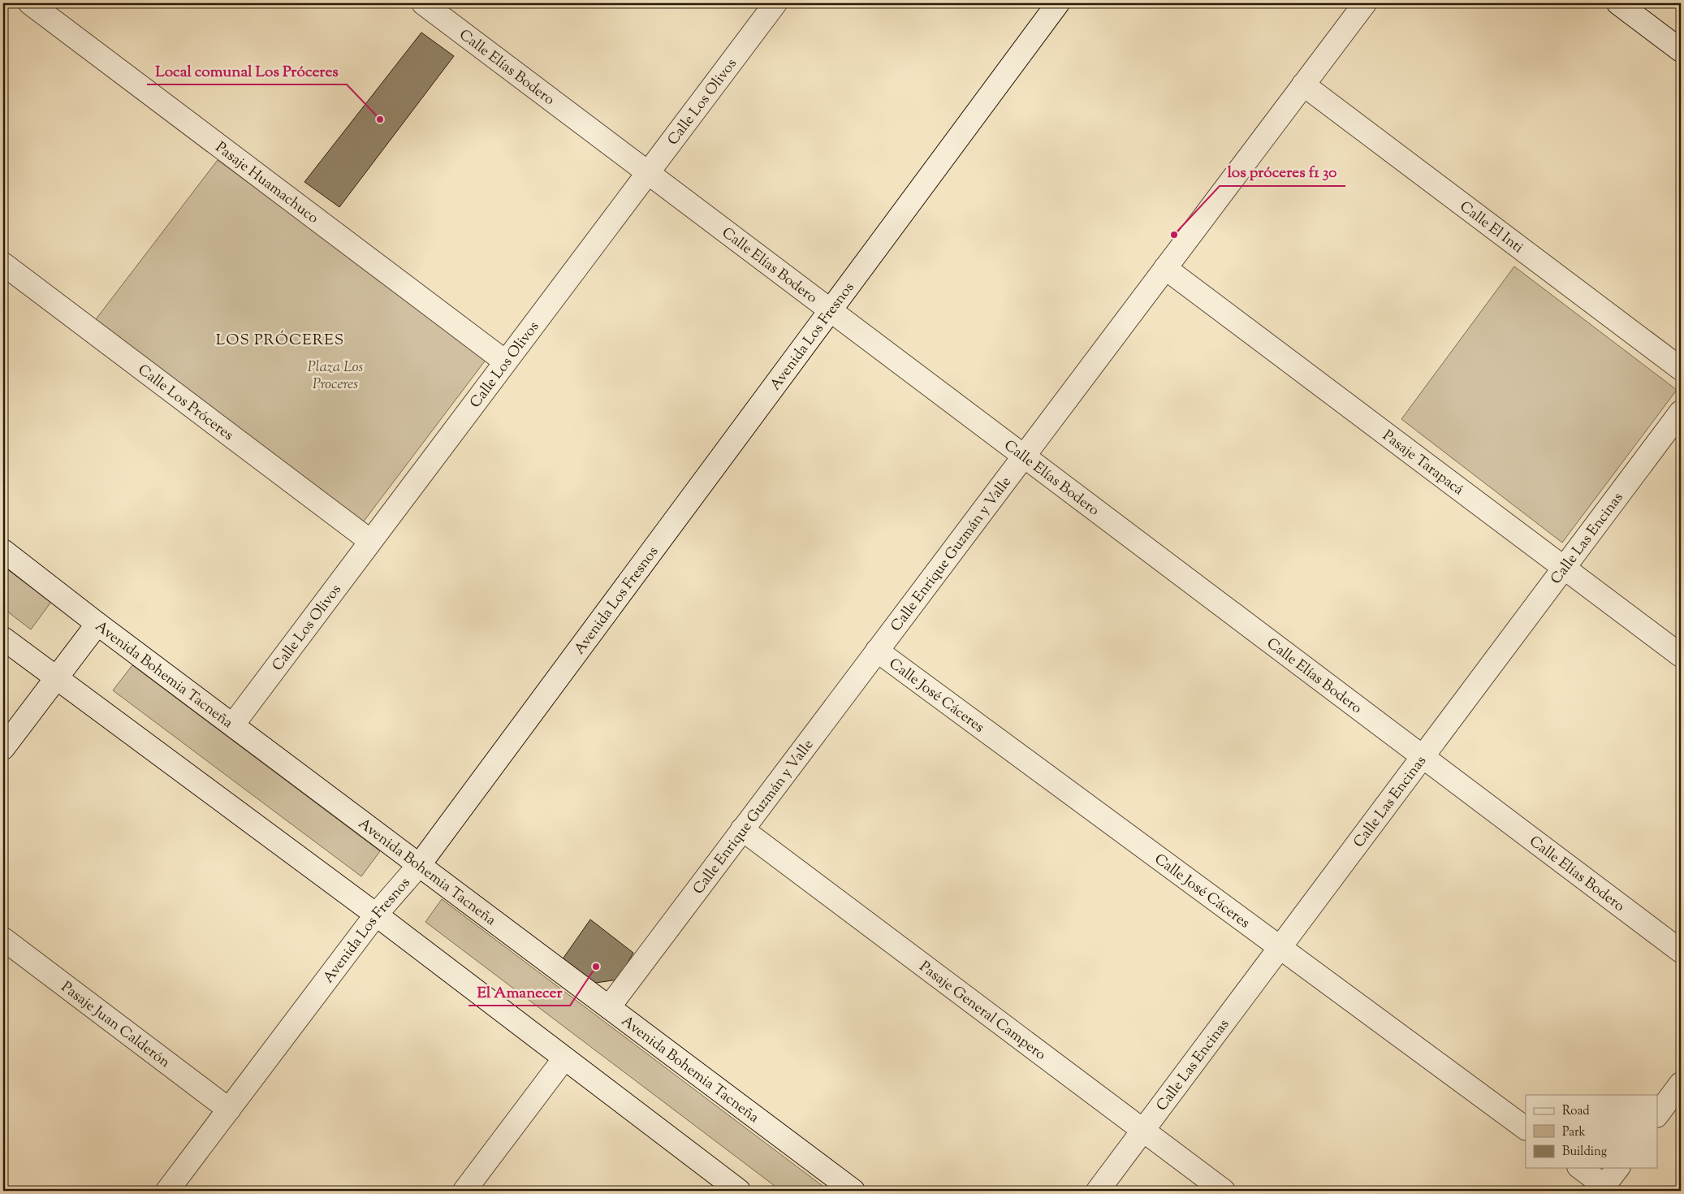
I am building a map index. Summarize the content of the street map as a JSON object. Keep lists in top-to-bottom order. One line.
{"streets":{"street":["Calle Elías Bodero","Calle Los Olivos","Pasaje Huamachuco","Calle El Inti","Avenida Los Fresnos","Calle Los Próceres","Pasaje Tarapacá","Calle Las Encinas","Calle Enrique Guzmán y Valle","Avenida Bohemia Tacneña","Calle José Cáceres","Pasaje General Campero","Pasaje Juan Calderón"]},"crossings":[["Calle Elías Bodero","Calle Los Olivos"],["Calle Elías Bodero","Avenida Los Fresnos"],["Calle Elías Bodero","Calle Las Encinas"],["Calle Elías Bodero","Calle Enrique Guzmán y Valle"],["Calle Los Olivos","Pasaje Huamachuco"],["Calle Los Olivos","Calle Los Próceres"],["Calle Los Olivos","Avenida Bohemia Tacneña"],["Calle El Inti","Calle Enrique Guzmán y Valle"],["Avenida Los Fresnos","Avenida Bohemia Tacneña"],["Avenida Los Fresnos","Pasaje Juan Calderón"],["Pasaje Tarapacá","Calle Las Encinas"],["Pasaje Tarapacá","Calle Enrique Guzmán y Valle"],["Calle Las Encinas","Calle José Cáceres"],["Calle Las Encinas","Pasaje General Campero"],["Calle Enrique Guzmán y Valle","Avenida Bohemia Tacneña"],["Calle Enrique Guzmán y Valle","Calle José Cáceres"],["Calle Enrique Guzmán y Valle","Pasaje General Campero"]],"districts":["LOS PRÓCERES"],"parks":["Plaza Los Proceres"],"places":["Local comunal Los Próceres","los próceres f1 30","El Amanecer"],"legend":["Road","Park","Building"]}
